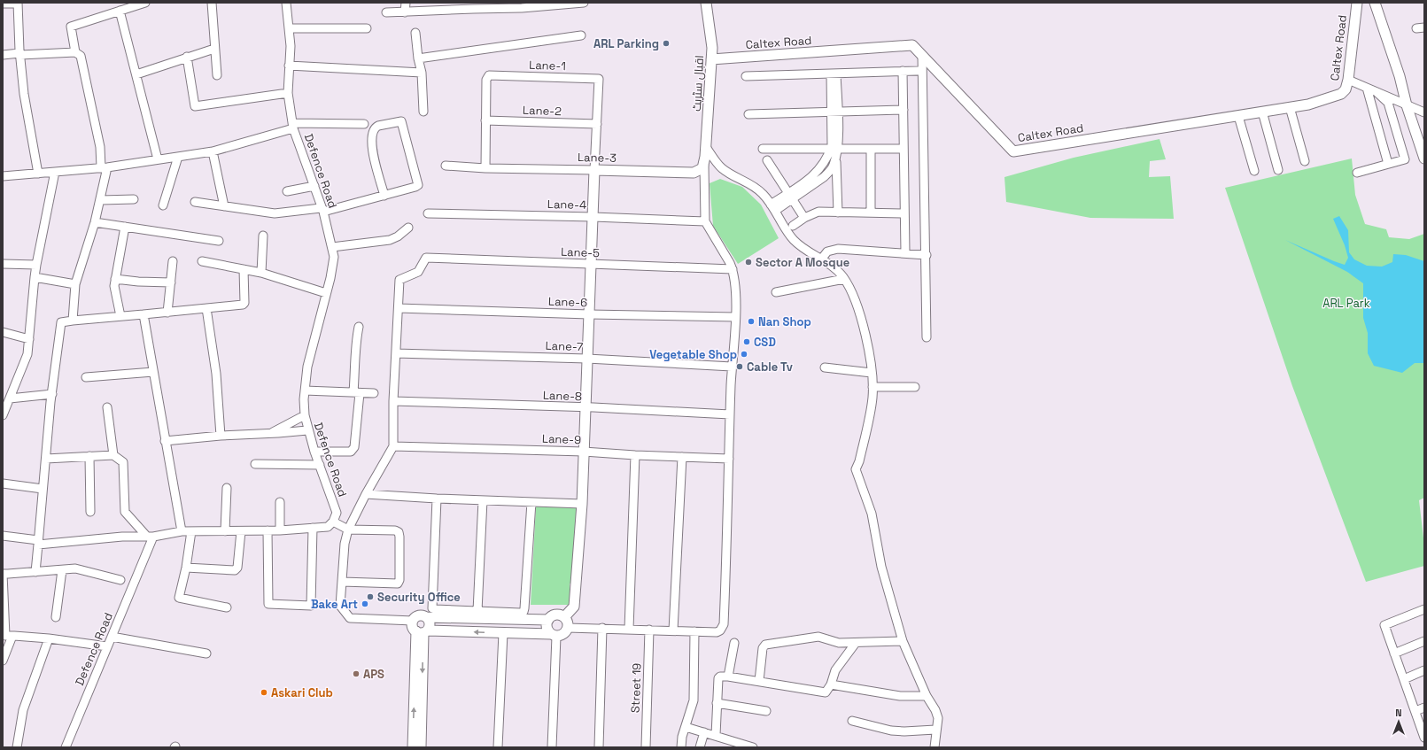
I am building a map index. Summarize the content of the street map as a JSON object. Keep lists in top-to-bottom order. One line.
{"streets":{"street":["Caltex Road","Lane-1","اقبال سٹریٹ","Lane-2","Lane-3","Defence Road","Lane-4","Lane-5","Lane-6","Lane-7","Lane-8","Lane-9","Street 19"]},"crossings":[["Caltex Road","اقبال سٹریٹ"],["Lane-1","Lane-2"],["اقبال سٹریٹ","Lane-3"],["Lane-5","Lane-6"]],"parks":["ARL Park"],"places":["ARL Parking","Sector A Mosque","Nan Shop","CSD","Vegetable Shop","Cable Tv","Security Office","Bake Art","APS","Askari Club"],"north":"top"}
